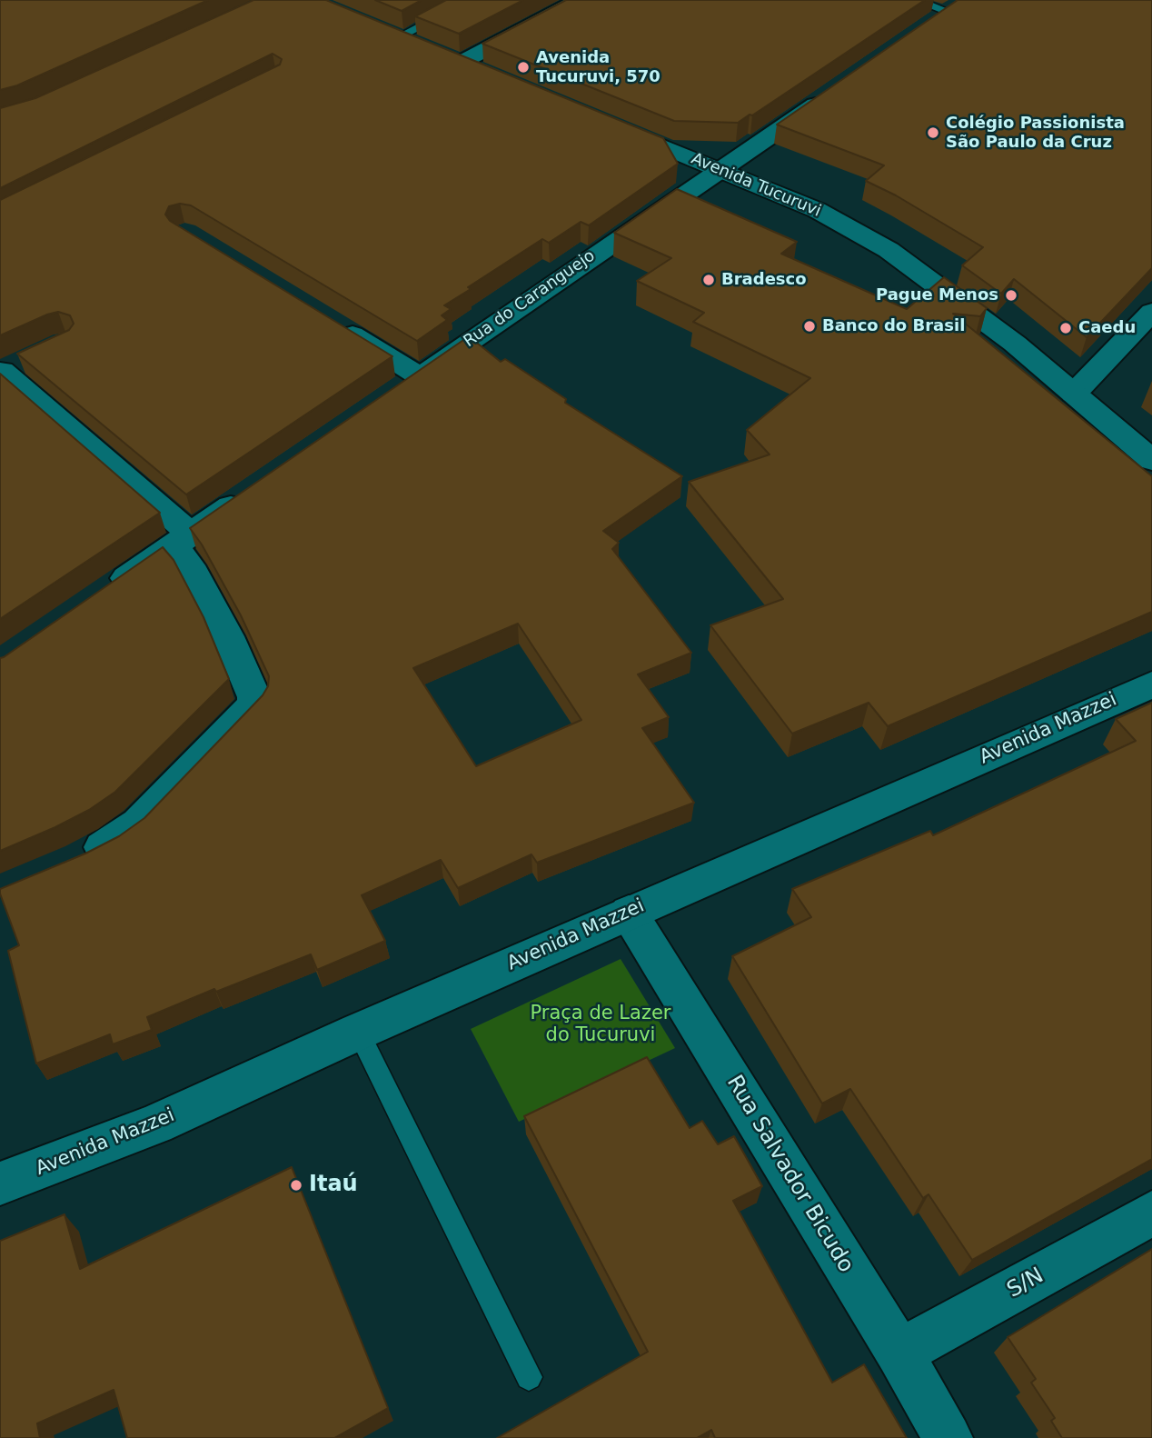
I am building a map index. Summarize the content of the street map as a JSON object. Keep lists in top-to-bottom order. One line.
{"streets":{"street":["Avenida Tucuruvi","Rua do Caranguejo","Avenida Mazzei","Rua Salvador Bicudo","S/N"]},"crossings":[["Avenida Tucuruvi","Rua do Caranguejo"],["Avenida Mazzei","Rua Salvador Bicudo"],["Rua Salvador Bicudo","S/N"]],"parks":["Praça de Lazer do Tucuruvi"],"places":["Avenida Tucuruvi, 570","Colégio Passionista São Paulo da Cruz","Bradesco","Pague Menos","Banco do Brasil","Caedu","Itaú"]}
